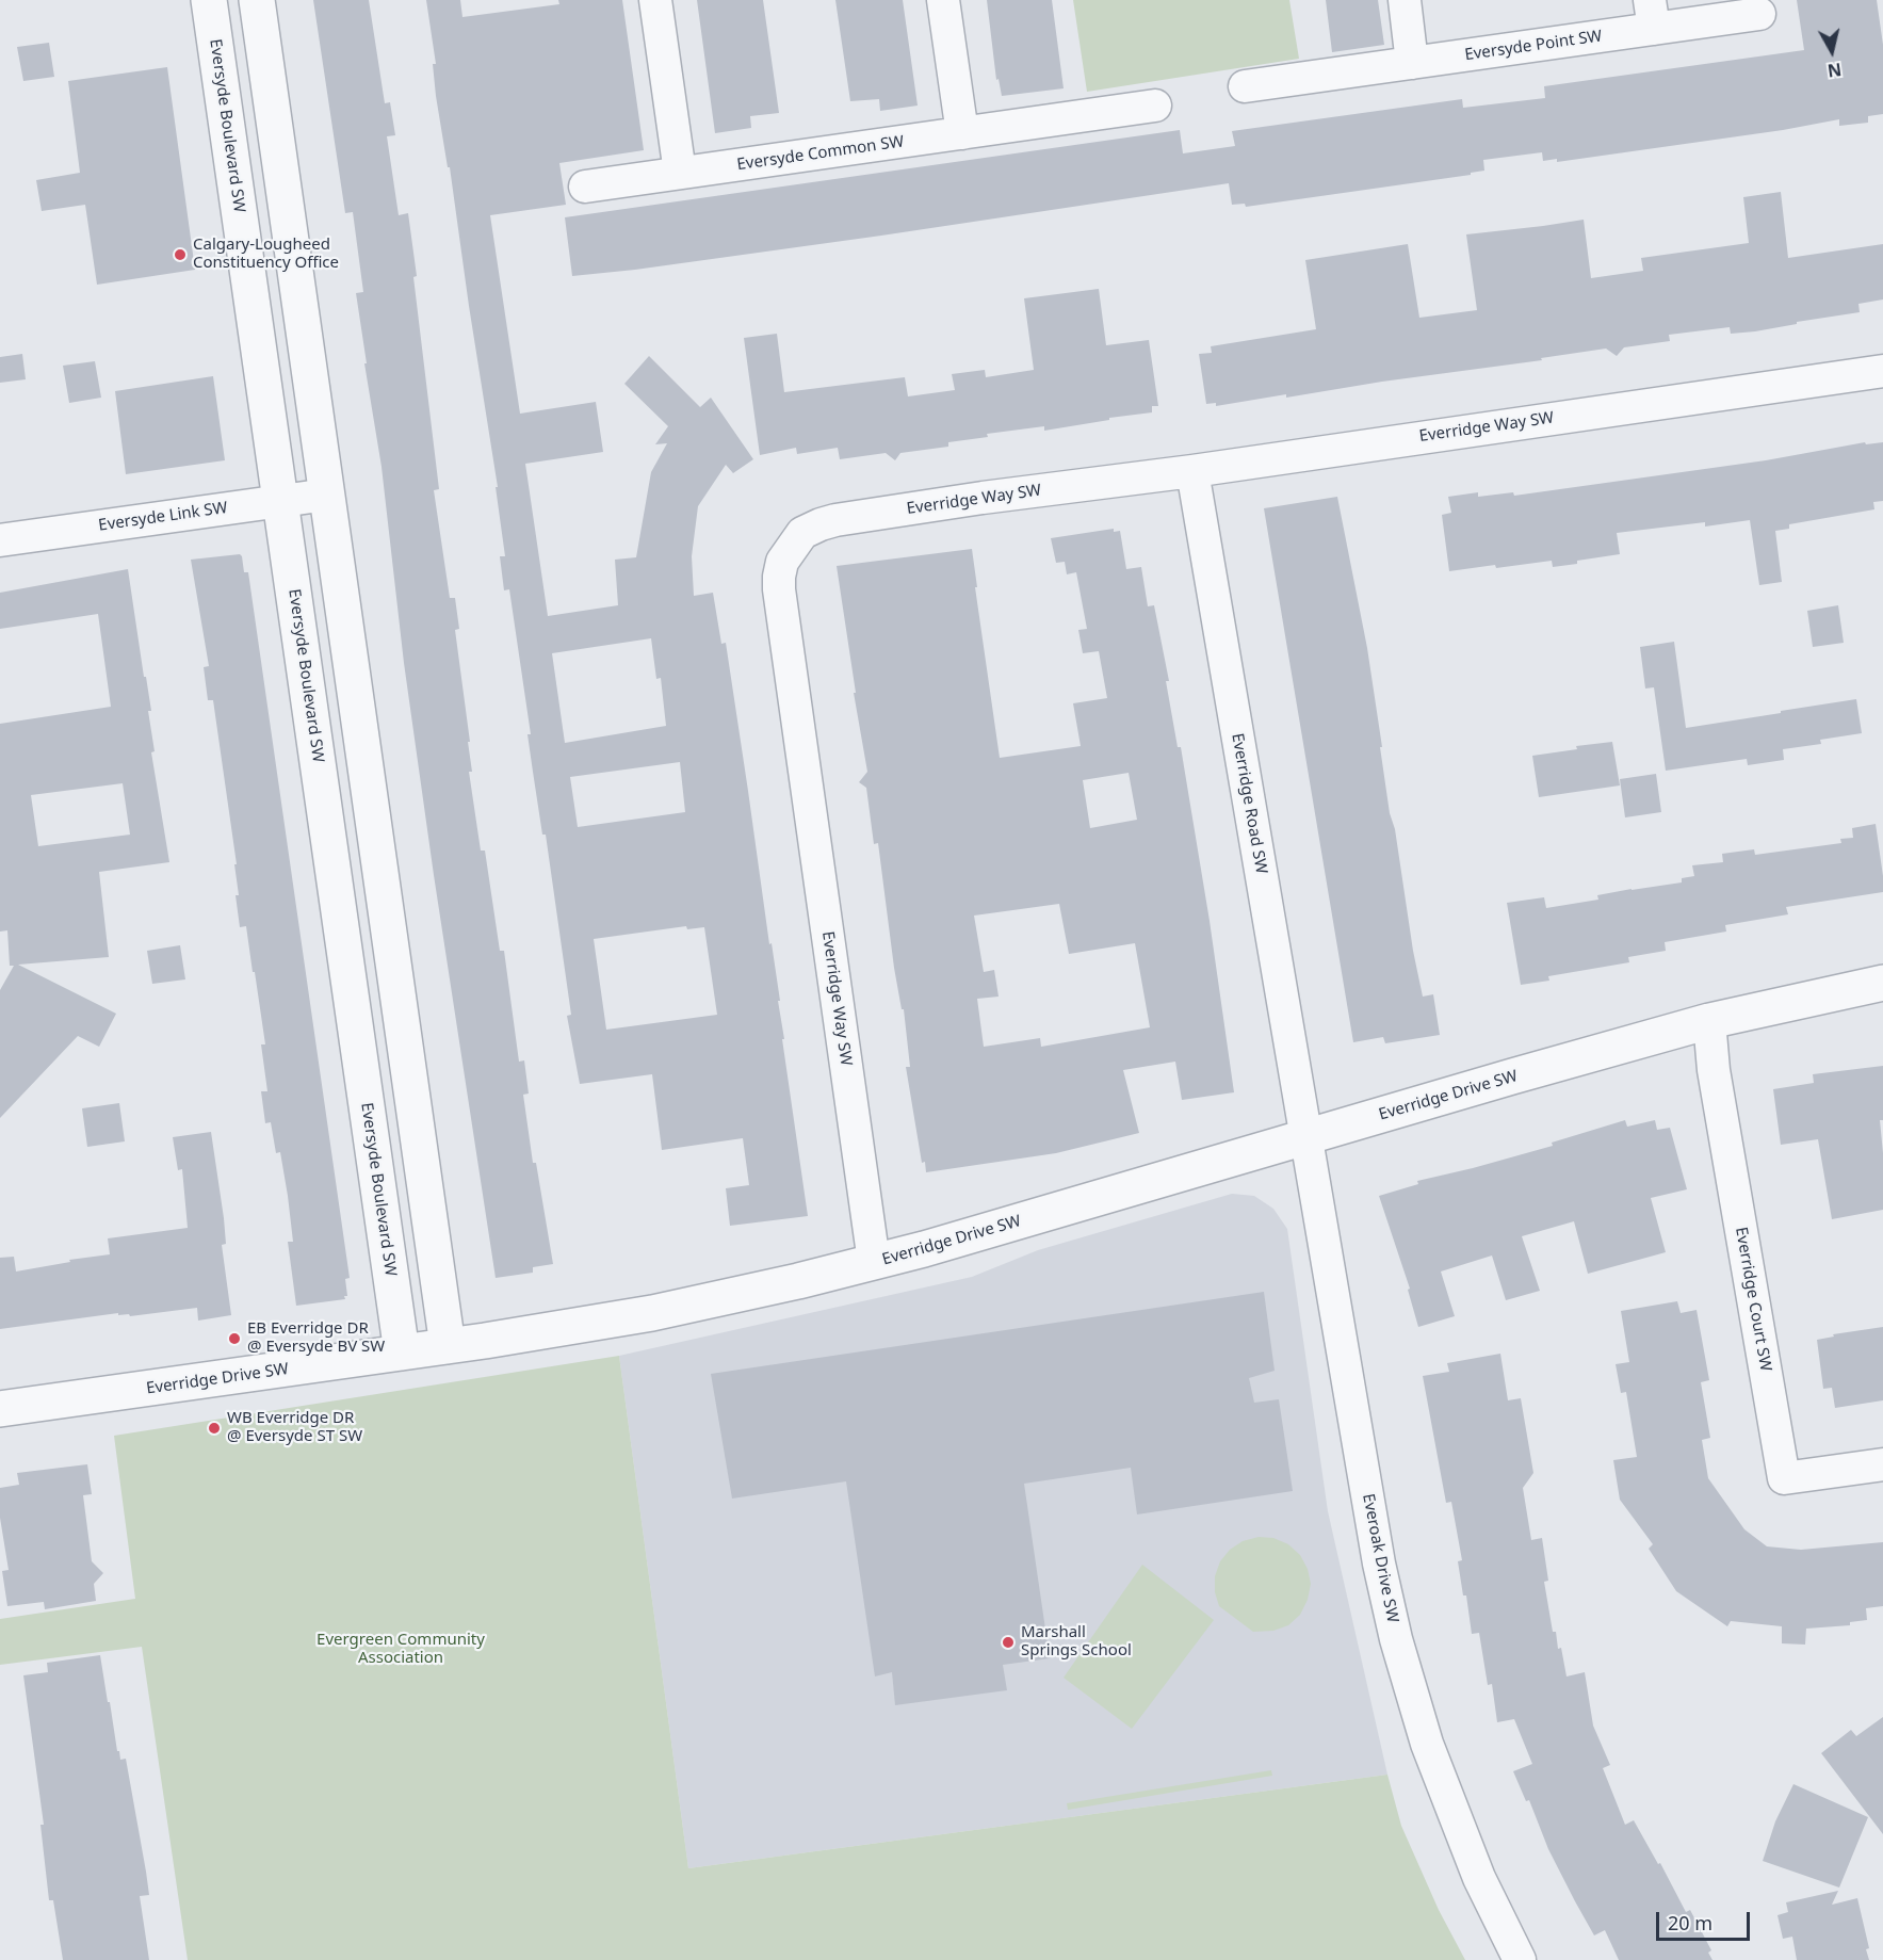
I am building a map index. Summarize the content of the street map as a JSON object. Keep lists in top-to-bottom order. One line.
{"streets":{"street":["Eversyde Point SW","Eversyde Boulevard SW","Eversyde Common SW","Everridge Way SW","Eversyde Link SW","Everridge Road SW","Everridge Drive SW","Everridge Court SW","Everoak Drive SW"]},"crossings":[["Eversyde Boulevard SW","Eversyde Link SW"],["Eversyde Boulevard SW","Everridge Drive SW"],["Everridge Way SW","Everridge Road SW"],["Everridge Way SW","Everridge Drive SW"],["Everridge Road SW","Everridge Drive SW"],["Everridge Road SW","Everoak Drive SW"],["Everridge Drive SW","Everridge Court SW"],["Everridge Drive SW","Everoak Drive SW"]],"parks":["Evergreen Community Association"],"places":["Calgary-Lougheed Constituency Office","EB Everridge DR @ Eversyde BV SW","WB Everridge DR @ Eversyde ST SW","Marshall Springs School"],"scale_bar":"20 m","north":"bottom"}
